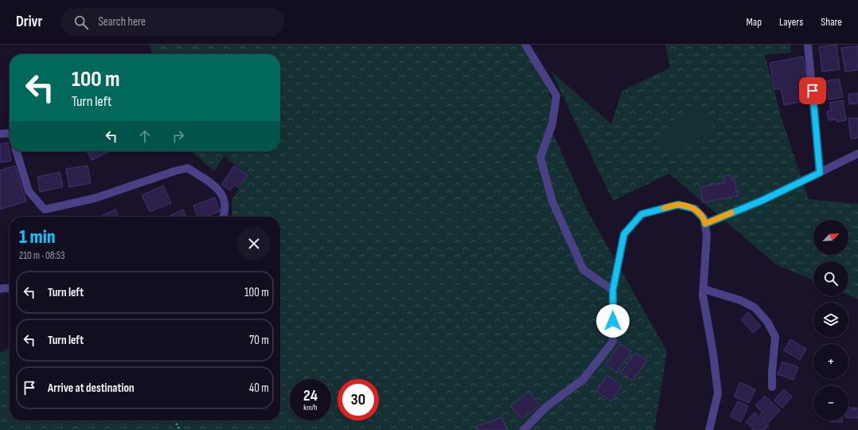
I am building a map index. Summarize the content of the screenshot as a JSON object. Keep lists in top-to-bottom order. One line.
{"north":"top right","page":{"header":"Drivr","search":"Search here","nav":["Map","Layers","Share"],"turn":["100 m","Turn left"],"heading":["1 min","210 m · 08:53"],"map_buttons":["+","−"],"list":[{"name":"Turn left","value":"100 m"},{"name":"Turn left","value":"70 m"},{"name":"Arrive at destination","value":"40 m"}],"speed":"24 km/h","limit":"30"}}
